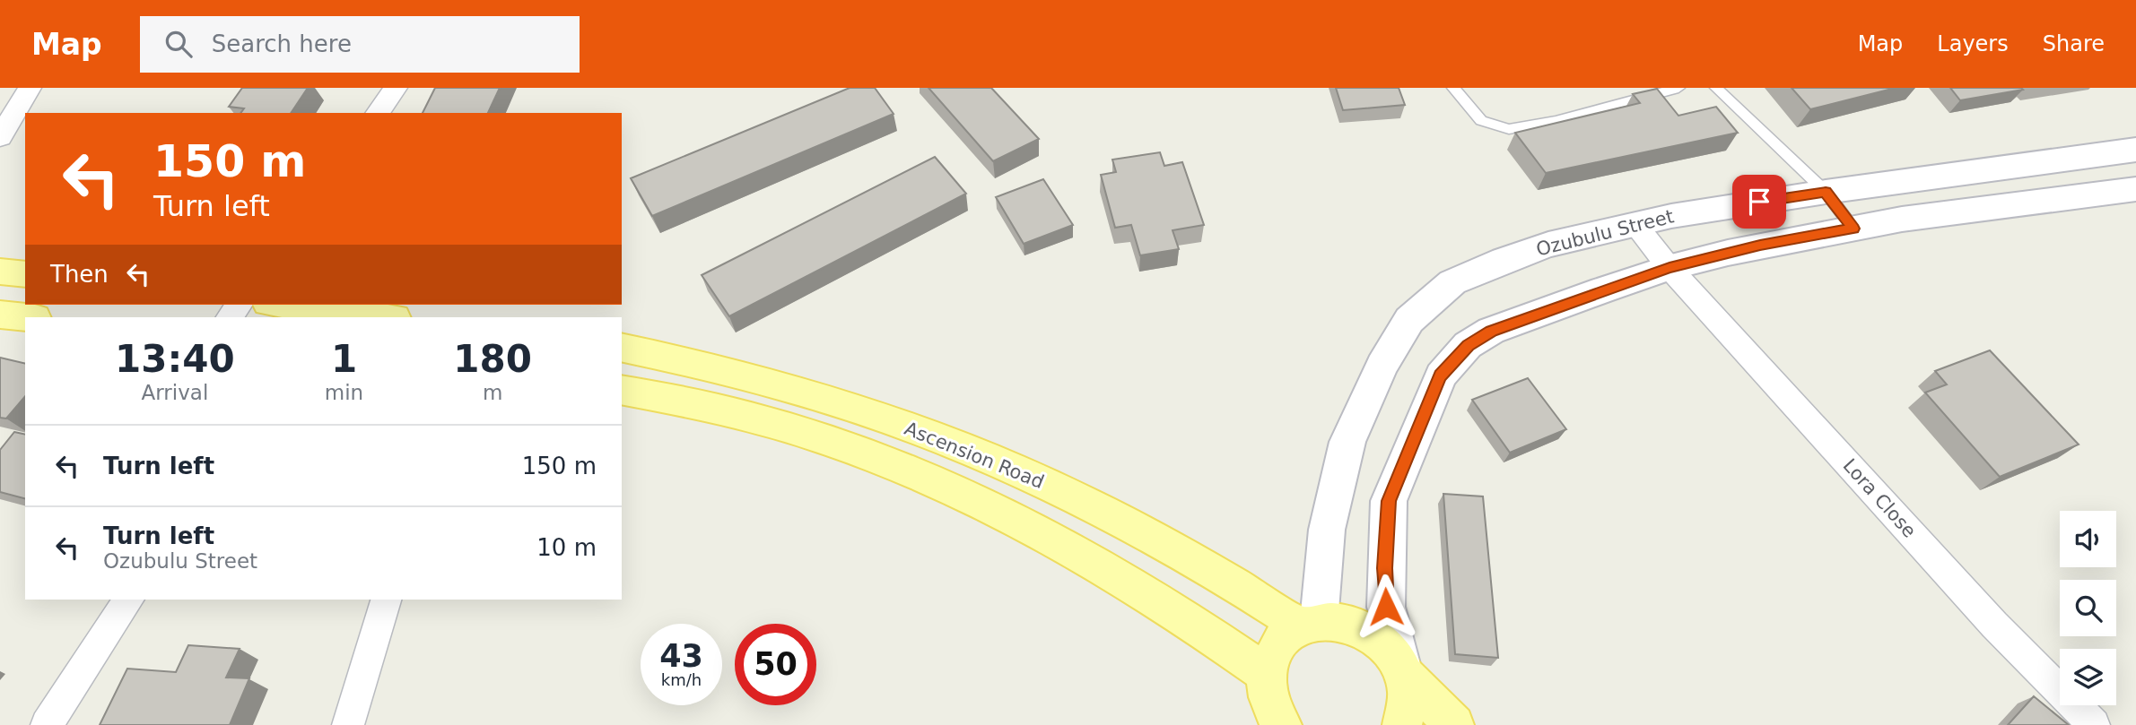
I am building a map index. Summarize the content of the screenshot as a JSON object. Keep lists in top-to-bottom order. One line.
{"streets":{"main road":["Ozubulu Street","Ascension Road"],"street":["Lora Close"]},"crossings":[["Ozubulu Street","Ascension Road"],["Ozubulu Street","Lora Close"]],"page":{"header":"Map","search":"Search here","nav":["Map","Layers","Share"],"turn":["150 m","Turn left"],"then":"Then","eta":["13:40","Arrival","1","min","180","m"],"list":[{"name":"Turn left","value":"150 m"},{"name":"Turn left","note":"Ozubulu Street","value":"10 m"}],"speed":"43 km/h","limit":"50"}}
